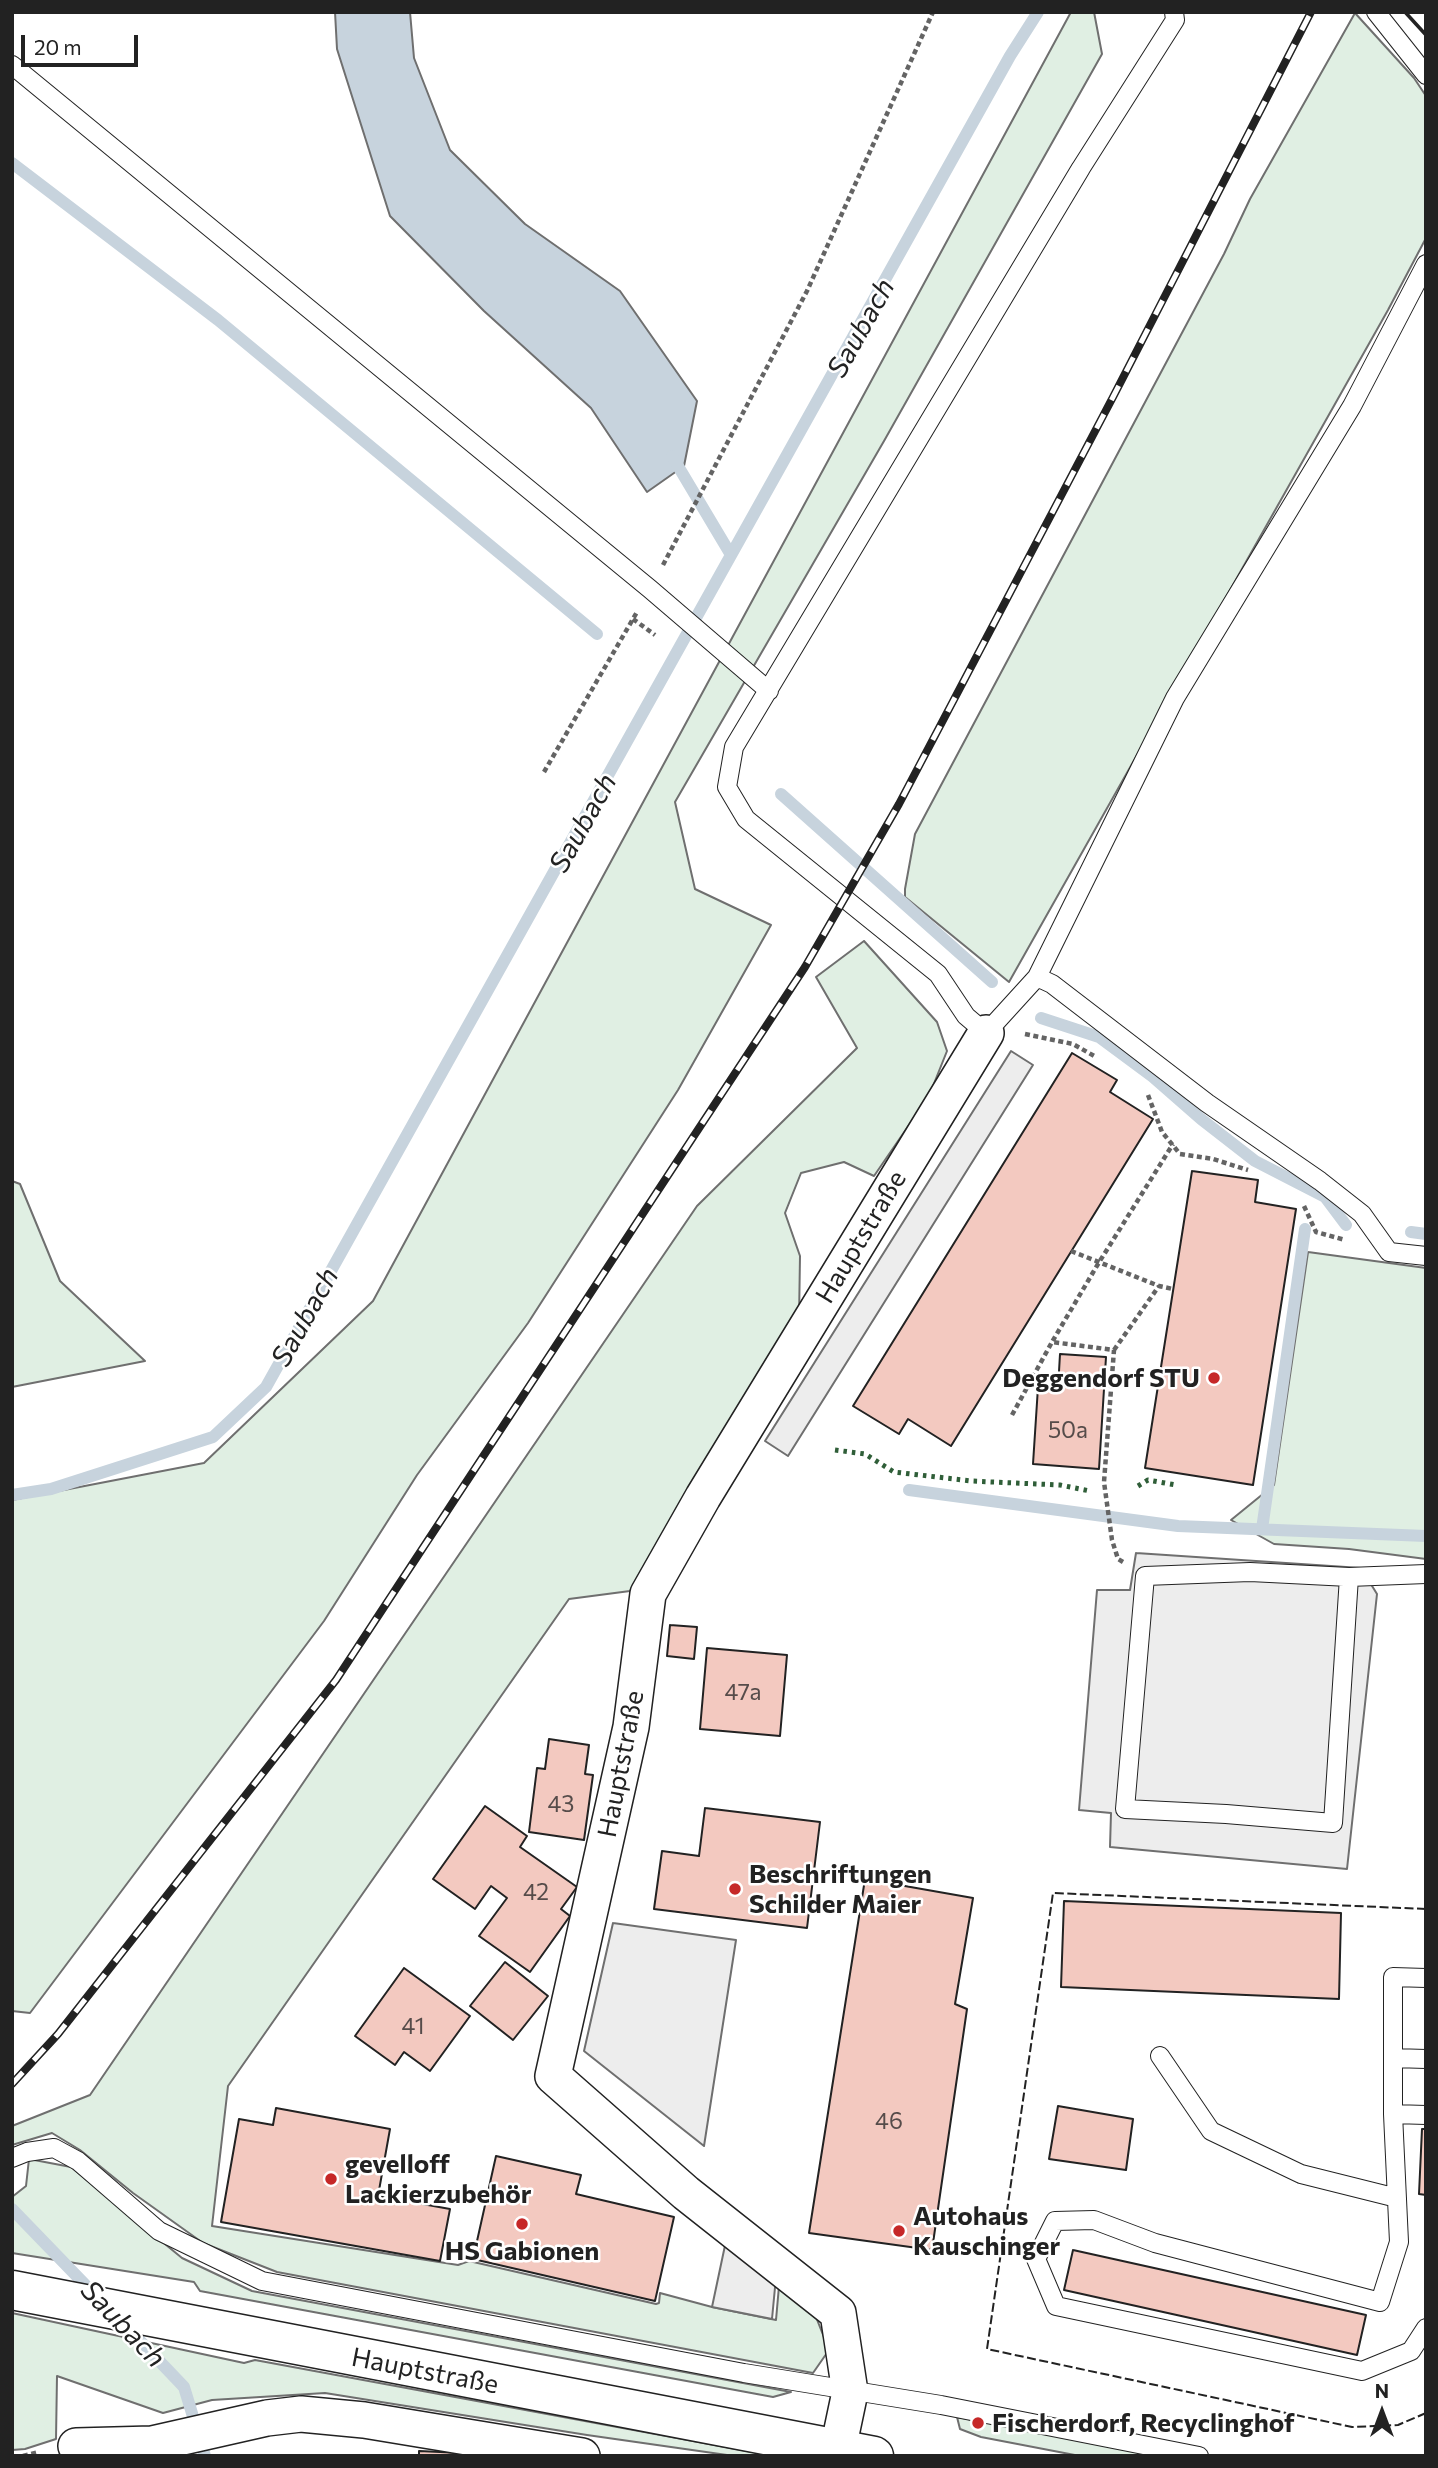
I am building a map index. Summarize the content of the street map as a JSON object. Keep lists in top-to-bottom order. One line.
{"streets":{"main road":["Hauptstraße"]},"water":["Saubach"],"places":["Deggendorf STU","Beschriftungen Schilder Maier","gevelloff Lackierzubehör","HS Gabionen","Autohaus Kauschinger","Fischerdorf, Recyclinghof"],"house_numbers":["50a","47a","43","42","41","46"],"scale_bar":"20 m","north":"top"}
